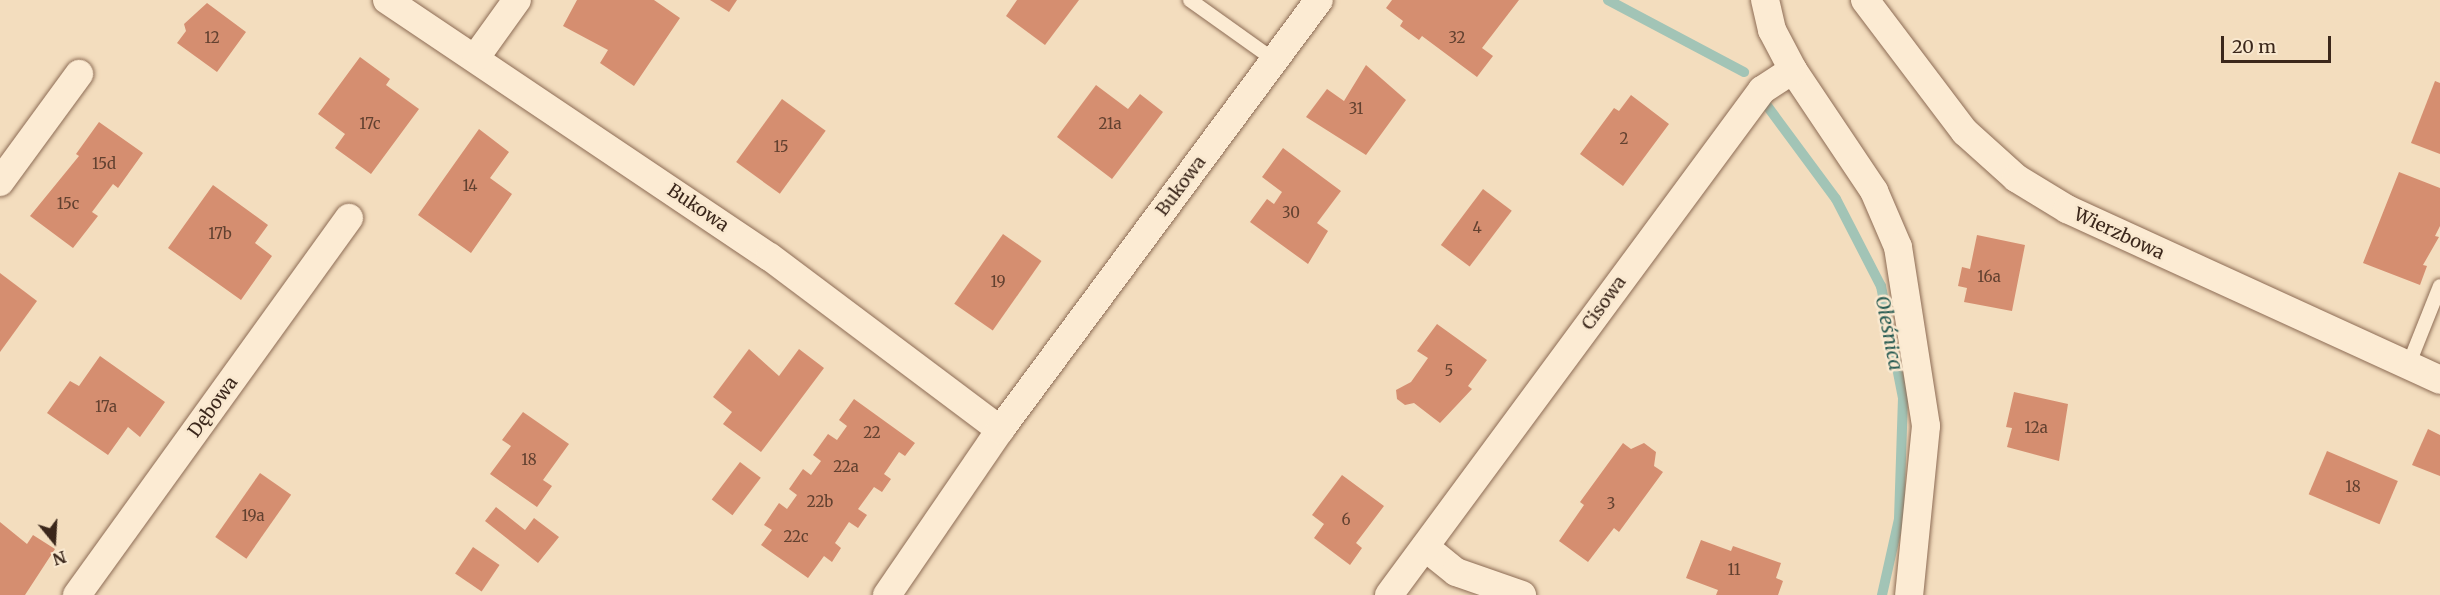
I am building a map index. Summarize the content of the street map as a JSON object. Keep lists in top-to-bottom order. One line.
{"streets":{"street":["Bukowa","Wierzbowa","Cisowa","Dębowa"]},"water":["Oleśnica"],"house_numbers":["12","32","31","17c","21a","2","15","15d","14","15c","30","4","17b","16a","19","5","17a","12a","22","18","22a","18","22b","3","19a","6","22c","11"],"scale_bar":"20 m","north":"bottom"}
